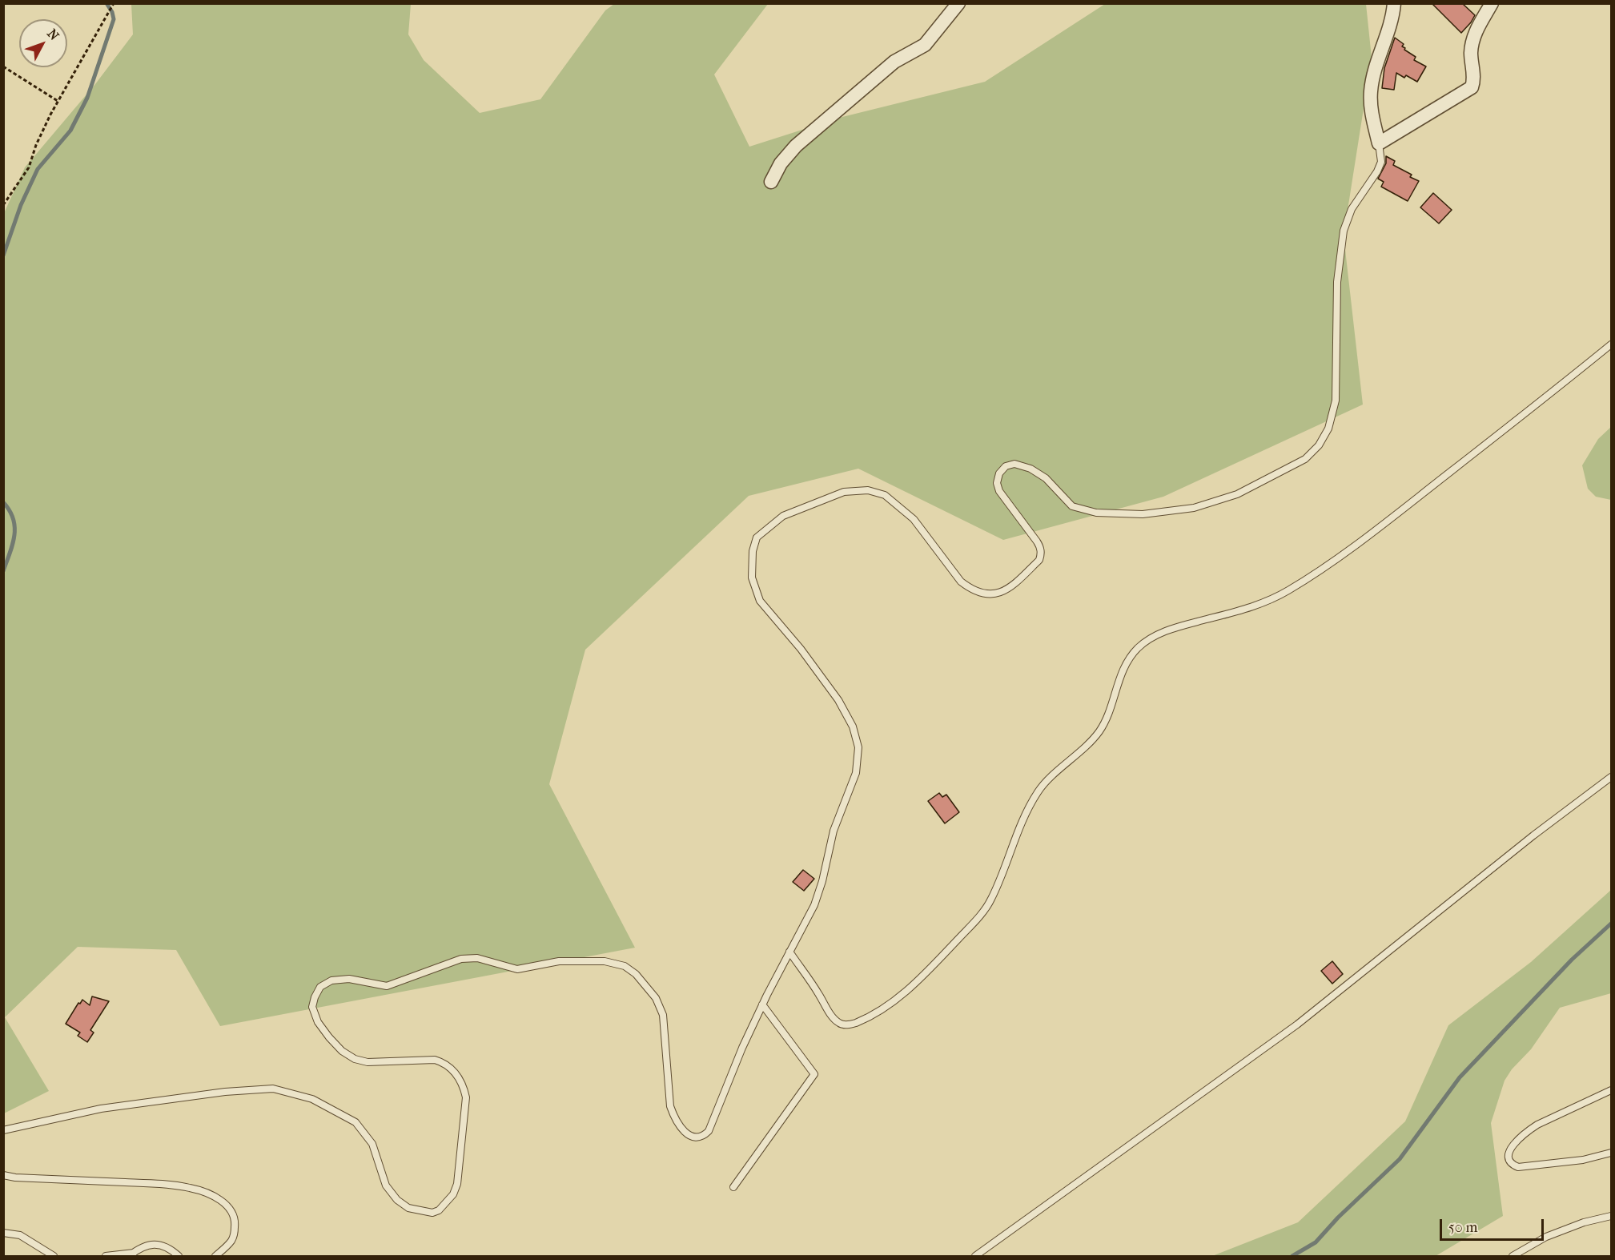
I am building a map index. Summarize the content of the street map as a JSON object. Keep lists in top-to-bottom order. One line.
{"scale_bar":"50 m","north":"top right"}
